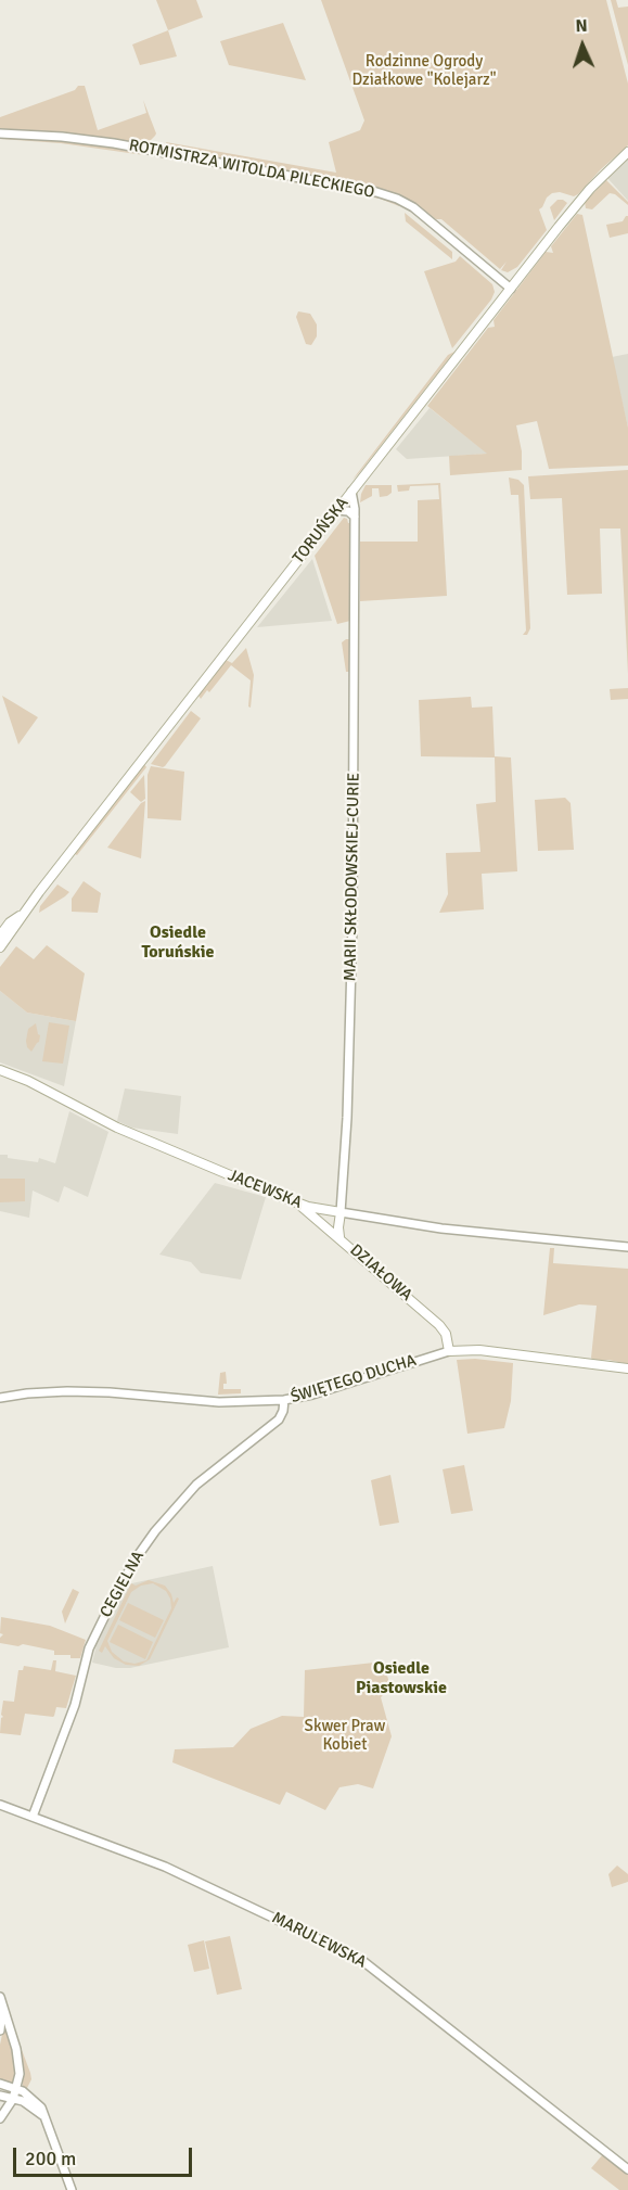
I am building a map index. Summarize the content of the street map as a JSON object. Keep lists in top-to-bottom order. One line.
{"streets":{"main road":["TORUŃSKA","MARII SKŁODOWSKIEJ-CURIE","JACEWSKA","DZIAŁOWA","ŚWIĘTEGO DUCHA"],"street":["ROTMISTRZA WITOLDA PILECKIEGO","CEGIELNA","MARULEWSKA"]},"crossings":[["ROTMISTRZA WITOLDA PILECKIEGO","TORUŃSKA"],["TORUŃSKA","MARII SKŁODOWSKIEJ-CURIE"],["MARII SKŁODOWSKIEJ-CURIE","JACEWSKA"],["MARII SKŁODOWSKIEJ-CURIE","DZIAŁOWA"],["JACEWSKA","DZIAŁOWA"],["DZIAŁOWA","ŚWIĘTEGO DUCHA"],["ŚWIĘTEGO DUCHA","CEGIELNA"],["CEGIELNA","MARULEWSKA"]],"districts":["Osiedle Toruńskie","Osiedle Piastowskie"],"parks":["Rodzinne Ogrody Działkowe \"Kolejarz\"","Skwer Praw Kobiet"],"scale_bar":"200 m","north":"top"}
